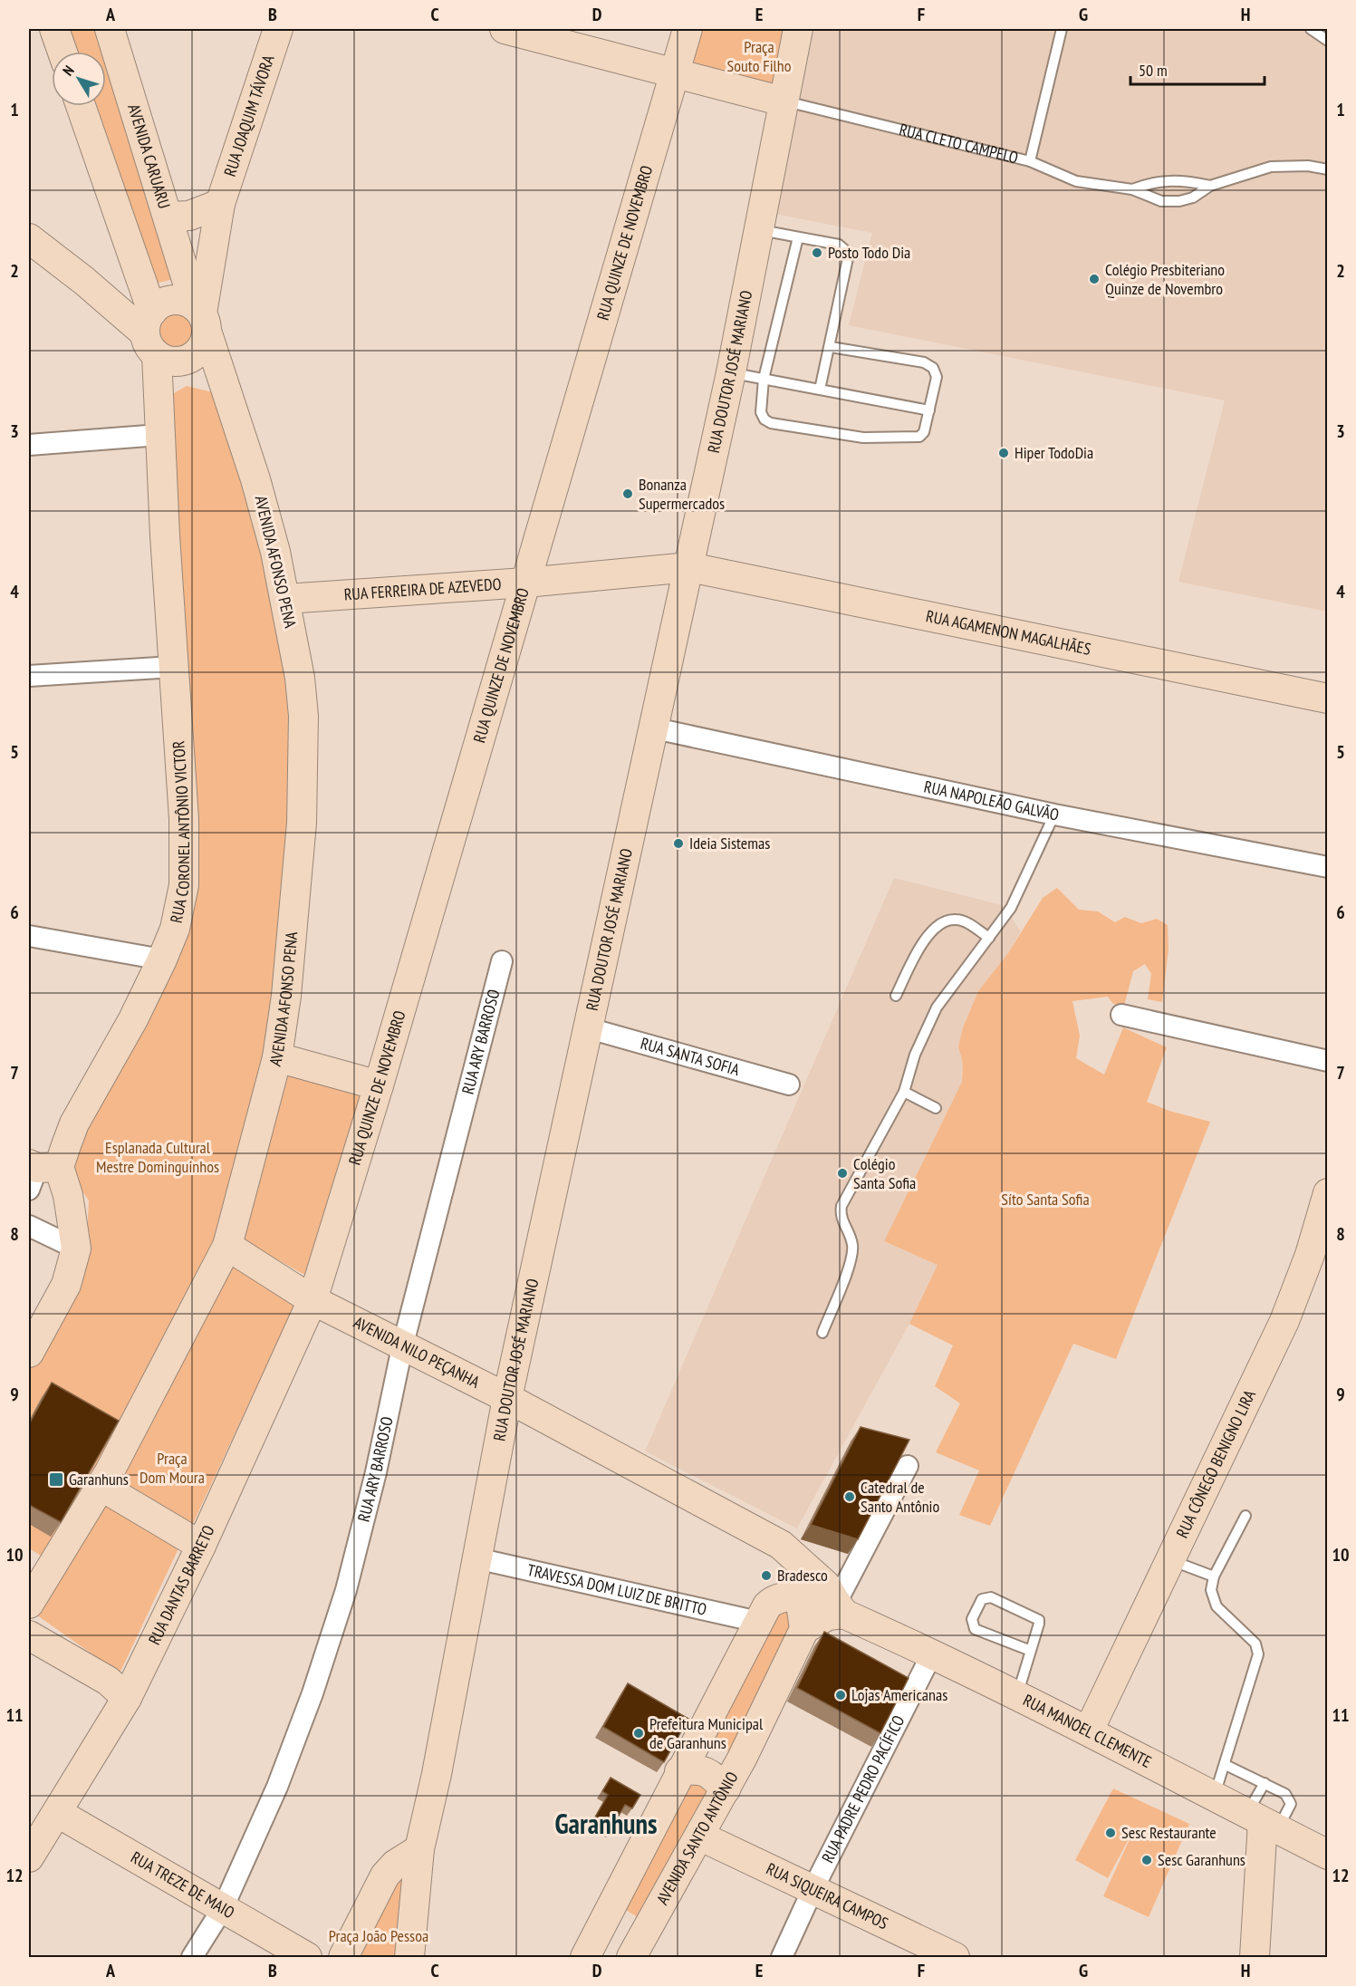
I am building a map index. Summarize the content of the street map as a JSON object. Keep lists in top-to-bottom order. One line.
{"streets":{"main road":["RUA JOAQUIM TÁVORA","AVENIDA CARUARU","RUA QUINZE DE NOVEMBRO","RUA DOUTOR JOSÉ MARIANO","AVENIDA AFONSO PENA","RUA FERREIRA DE AZEVEDO","RUA AGAMENON MAGALHÃES","RUA CORONEL ANTÔNIO VICTOR","AVENIDA NILO PEÇANHA","RUA CÔNEGO BENIGNO LIRA","RUA DANTAS BARRETO","RUA MANOEL CLEMENTE","AVENIDA SANTO ANTÔNIO","RUA TREZE DE MAIO","RUA SIQUEIRA CAMPOS"],"street":["RUA NAPOLEÃO GALVÃO","RUA ARY BARROSO","RUA SANTA SOFIA","TRAVESSA DOM LUIZ DE BRITTO","RUA PADRE PEDRO PACÍFICO"],"lane":["RUA CLETO CAMPELO"]},"crossings":[["RUA JOAQUIM TÁVORA","AVENIDA CARUARU"],["RUA JOAQUIM TÁVORA","AVENIDA AFONSO PENA"],["RUA JOAQUIM TÁVORA","RUA CORONEL ANTÔNIO VICTOR"],["RUA CLETO CAMPELO","RUA DOUTOR JOSÉ MARIANO"],["AVENIDA CARUARU","AVENIDA AFONSO PENA"],["AVENIDA CARUARU","RUA CORONEL ANTÔNIO VICTOR"],["RUA QUINZE DE NOVEMBRO","RUA FERREIRA DE AZEVEDO"],["RUA QUINZE DE NOVEMBRO","AVENIDA NILO PEÇANHA"],["RUA QUINZE DE NOVEMBRO","RUA DANTAS BARRETO"],["RUA DOUTOR JOSÉ MARIANO","RUA FERREIRA DE AZEVEDO"],["RUA DOUTOR JOSÉ MARIANO","RUA AGAMENON MAGALHÃES"],["RUA DOUTOR JOSÉ MARIANO","RUA NAPOLEÃO GALVÃO"],["RUA DOUTOR JOSÉ MARIANO","RUA SANTA SOFIA"],["RUA DOUTOR JOSÉ MARIANO","AVENIDA NILO PEÇANHA"],["RUA DOUTOR JOSÉ MARIANO","TRAVESSA DOM LUIZ DE BRITTO"],["AVENIDA AFONSO PENA","RUA FERREIRA DE AZEVEDO"],["AVENIDA AFONSO PENA","RUA CORONEL ANTÔNIO VICTOR"],["AVENIDA AFONSO PENA","AVENIDA NILO PEÇANHA"],["RUA FERREIRA DE AZEVEDO","RUA AGAMENON MAGALHÃES"],["RUA ARY BARROSO","AVENIDA NILO PEÇANHA"],["RUA ARY BARROSO","RUA TREZE DE MAIO"],["AVENIDA NILO PEÇANHA","RUA DANTAS BARRETO"],["AVENIDA NILO PEÇANHA","RUA MANOEL CLEMENTE"],["RUA CÔNEGO BENIGNO LIRA","RUA MANOEL CLEMENTE"],["RUA DANTAS BARRETO","RUA TREZE DE MAIO"],["RUA MANOEL CLEMENTE","RUA PADRE PEDRO PACÍFICO"],["RUA PADRE PEDRO PACÍFICO","RUA SIQUEIRA CAMPOS"],["AVENIDA SANTO ANTÔNIO","RUA SIQUEIRA CAMPOS"]],"districts":["Garanhuns"],"parks":["Praça Souto Filho","Esplanada Cultural Mestre Dominguinhos","Síto Santa Sofia","Praça Dom Moura","Praça João Pessoa"],"places":{"other":["Posto Todo Dia","Colégio Presbiteriano Quinze de Novembro","Hiper TodoDia","Bonanza Supermercados","Ideia Sistemas","Colégio Santa Sofia","Catedral de Santo Antônio","Bradesco","Lojas Americanas","Prefeitura Municipal de Garanhuns","Sesc Restaurante","Sesc Garanhuns"],"transit":["Garanhuns"]},"scale_bar":"50 m","north":"top left","grid":{"columns":["A","B","C","D","E","F","G","H"],"rows":["1","2","3","4","5","6","7","8","9","10","11","12"]}}
